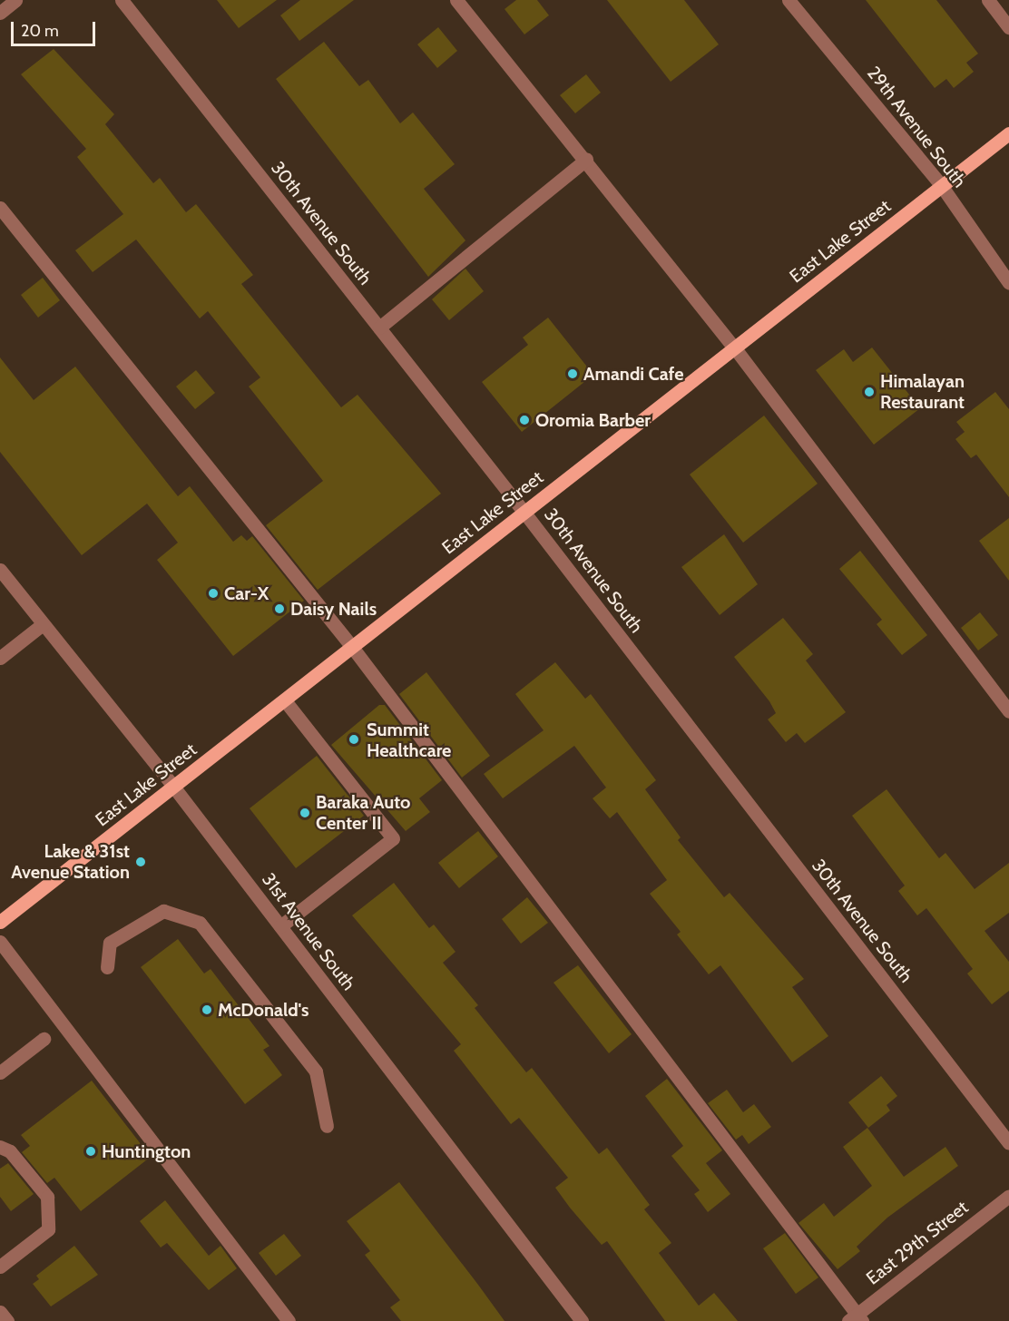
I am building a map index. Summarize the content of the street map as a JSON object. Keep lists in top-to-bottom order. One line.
{"streets":{"main road":["East Lake Street"],"street":["29th Avenue South","30th Avenue South","31st Avenue South","East 29th Street"]},"crossings":[["29th Avenue South","East Lake Street"],["30th Avenue South","East Lake Street"],["East Lake Street","31st Avenue South"]],"places":["Amandi Cafe","Himalayan Restaurant","Oromia Barber","Car-X","Daisy Nails","Summit Healthcare","Baraka Auto Center II","Lake & 31st Avenue Station","McDonald's","Huntington"],"scale_bar":"20 m"}
